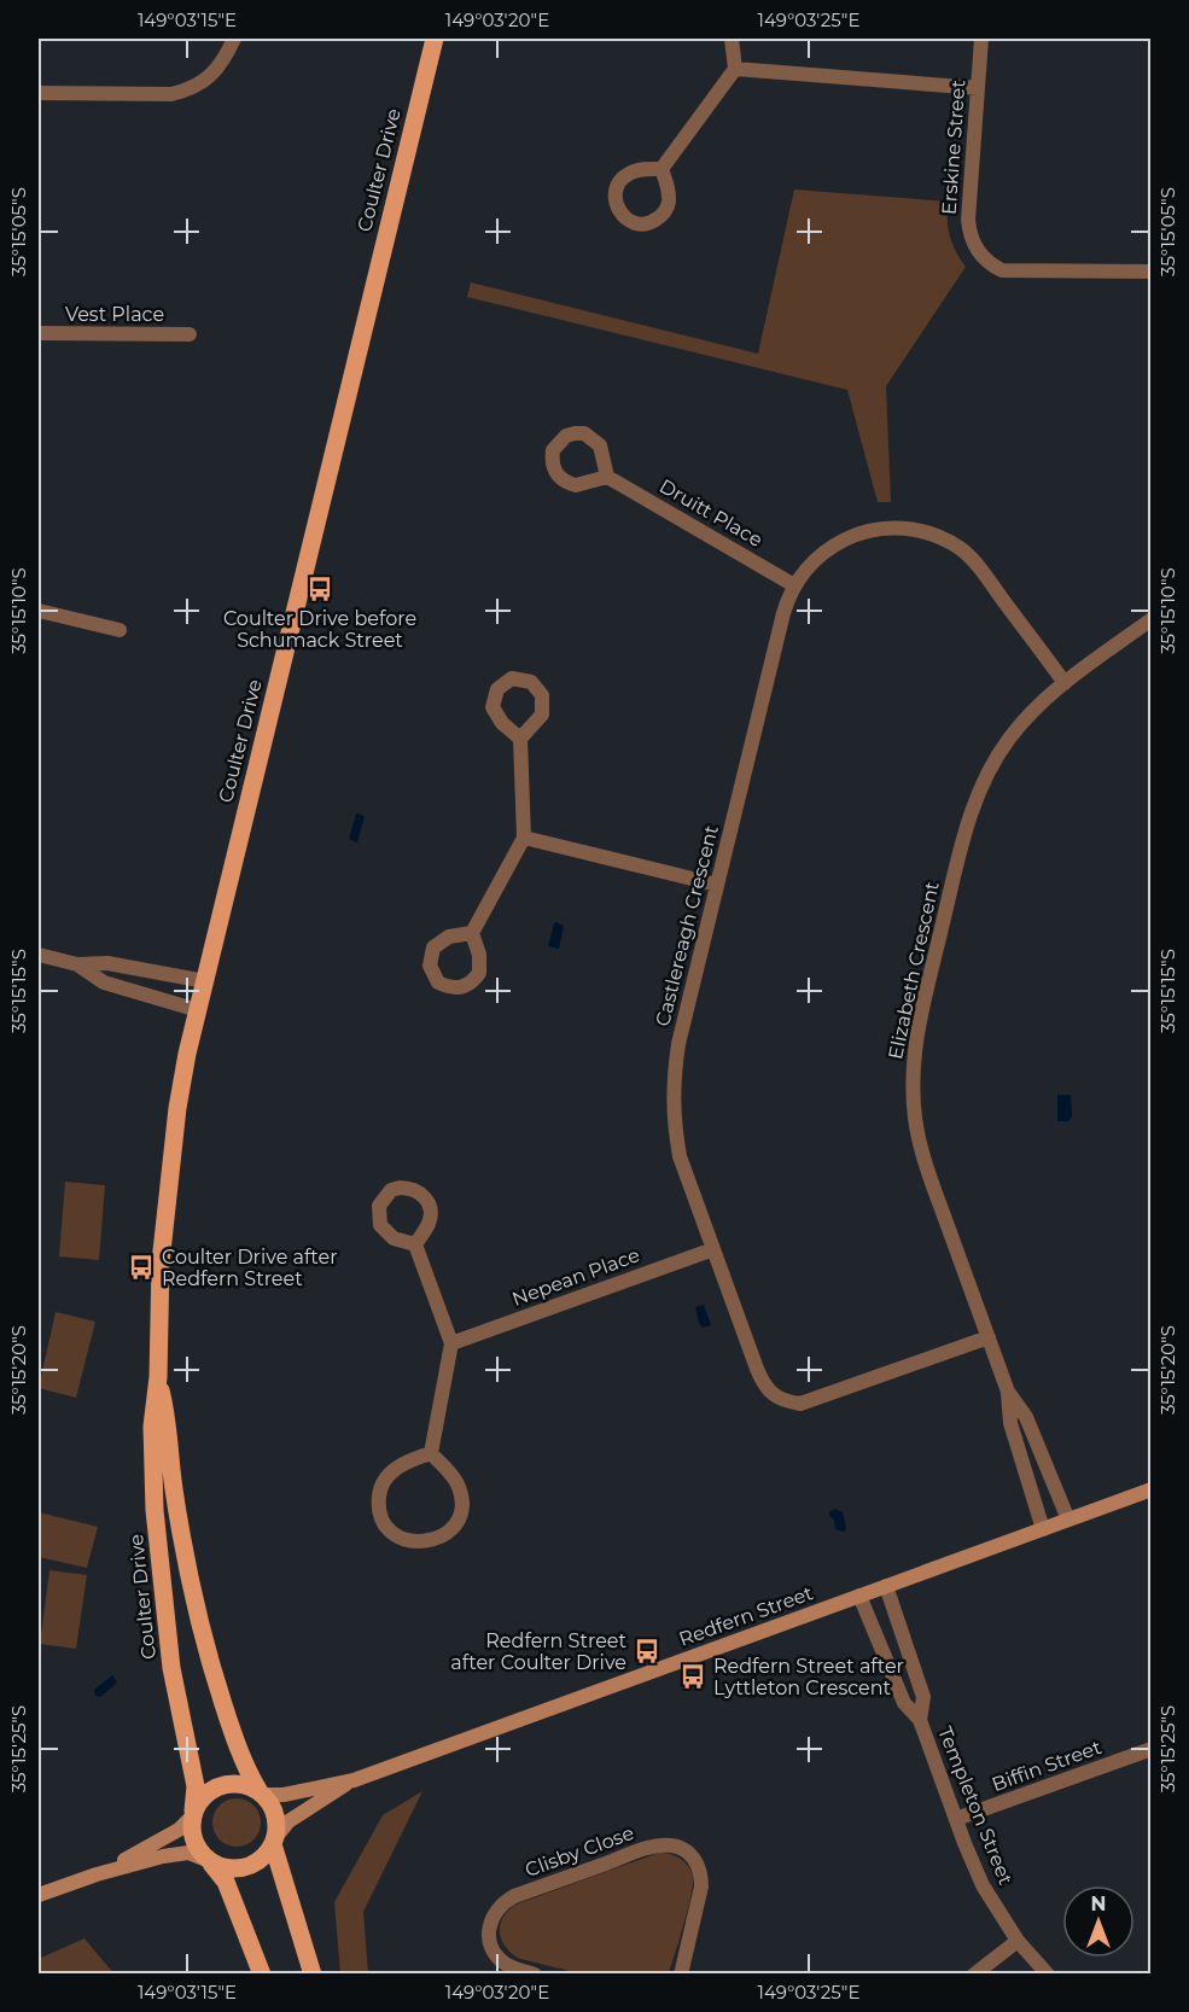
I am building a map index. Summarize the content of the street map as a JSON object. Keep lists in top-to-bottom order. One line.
{"streets":{"main road":["Coulter Drive","Redfern Street"],"street":["Erskine Street","Vest Place","Druitt Place","Castlereagh Crescent","Elizabeth Crescent","Nepean Place","Biffin Street","Templeton Street","Clisby Close"]},"crossings":[["Coulter Drive","Redfern Street"],["Druitt Place","Castlereagh Crescent"],["Castlereagh Crescent","Elizabeth Crescent"],["Castlereagh Crescent","Nepean Place"],["Elizabeth Crescent","Redfern Street"],["Redfern Street","Templeton Street"],["Biffin Street","Templeton Street"]],"places":{"bus stop":["Coulter Drive before Schumack Street","Coulter Drive after Redfern Street","Redfern Street after Coulter Drive","Redfern Street after Lyttleton Crescent"]},"north":"top","coordinates":["149°03'15\"E","149°03'20\"E","149°03'25\"E","35°15'05\"S","35°15'10\"S","35°15'15\"S","35°15'20\"S","35°15'25\"S"]}
